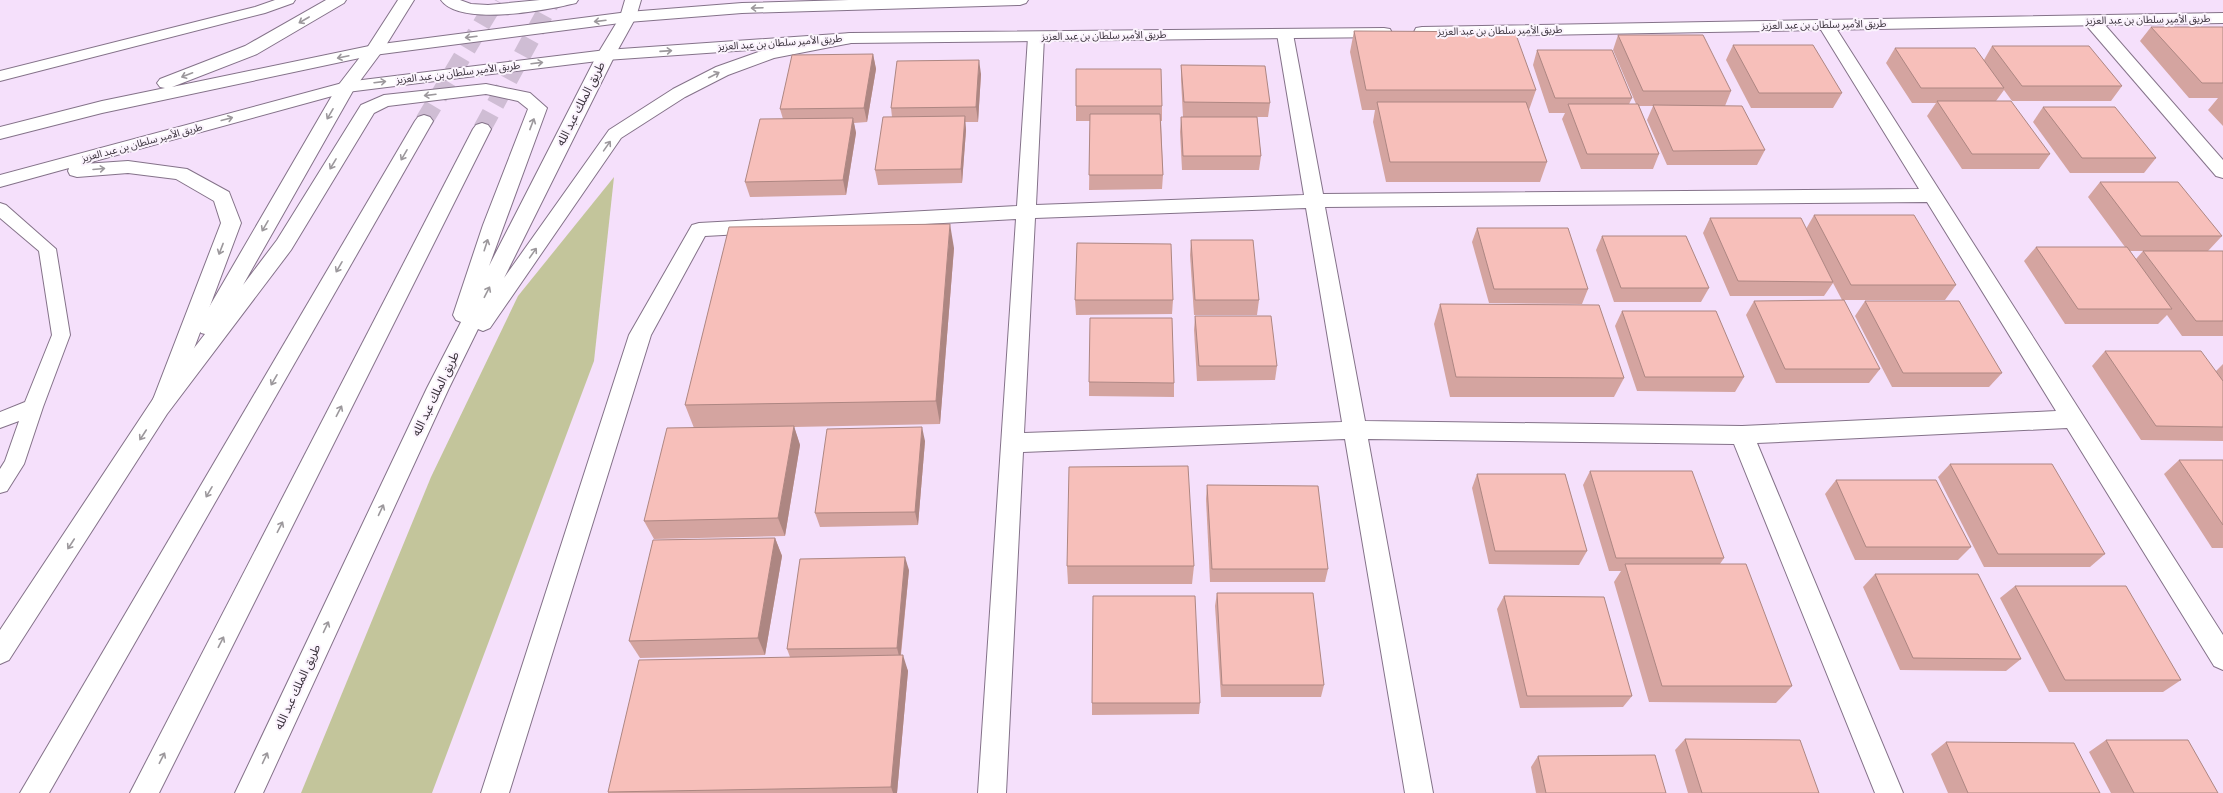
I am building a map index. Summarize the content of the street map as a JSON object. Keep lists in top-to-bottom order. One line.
{"streets":{"main road":["طريق الأمير سلطان بن عبد العزيز","طريق الملك عبد الله"]},"crossings":[["طريق الأمير سلطان بن عبد العزيز","طريق الملك عبد الله"]]}
